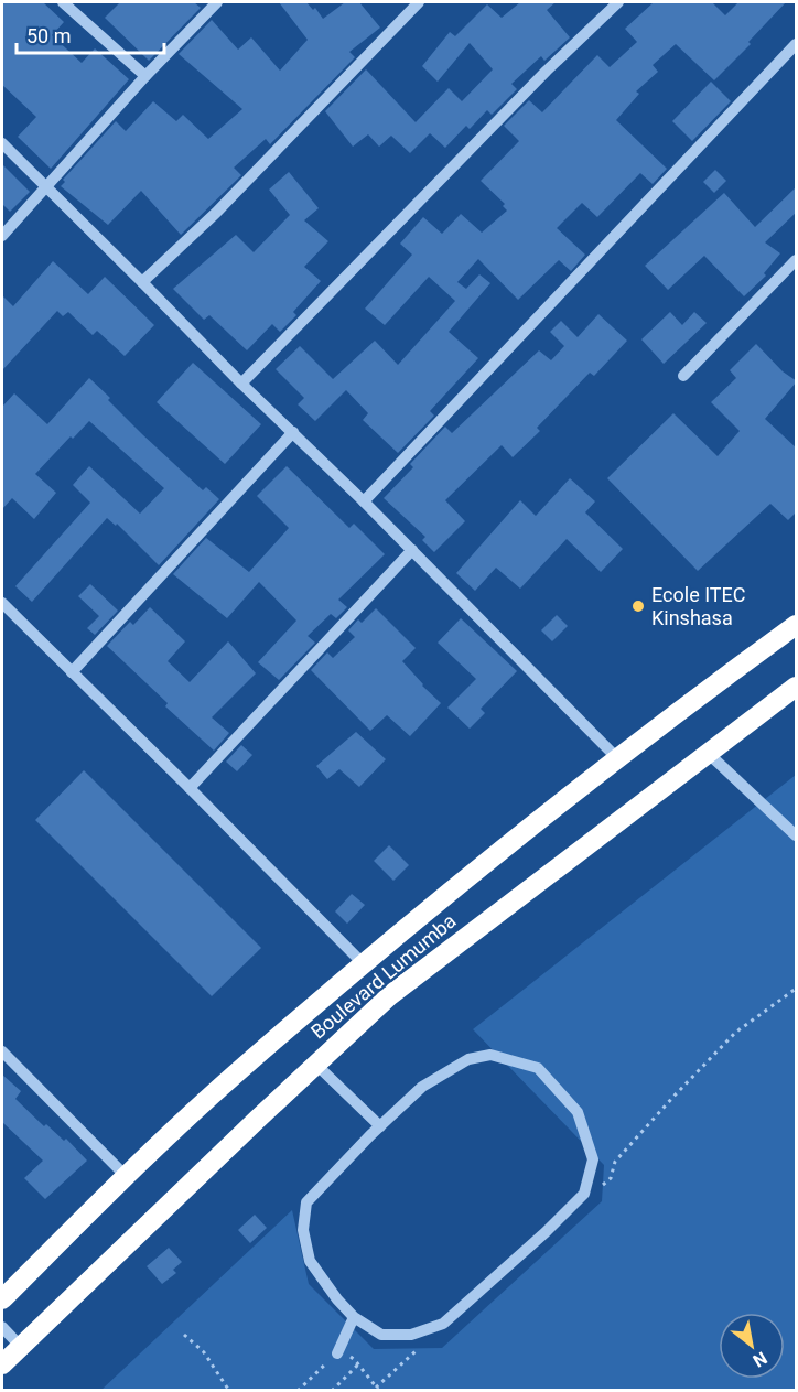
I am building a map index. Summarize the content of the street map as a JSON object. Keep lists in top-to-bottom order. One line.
{"streets":{"highway":["Boulevard Lumumba"]},"places":["Ecole ITEC Kinshasa"],"scale_bar":"50 m","north":"bottom right"}
